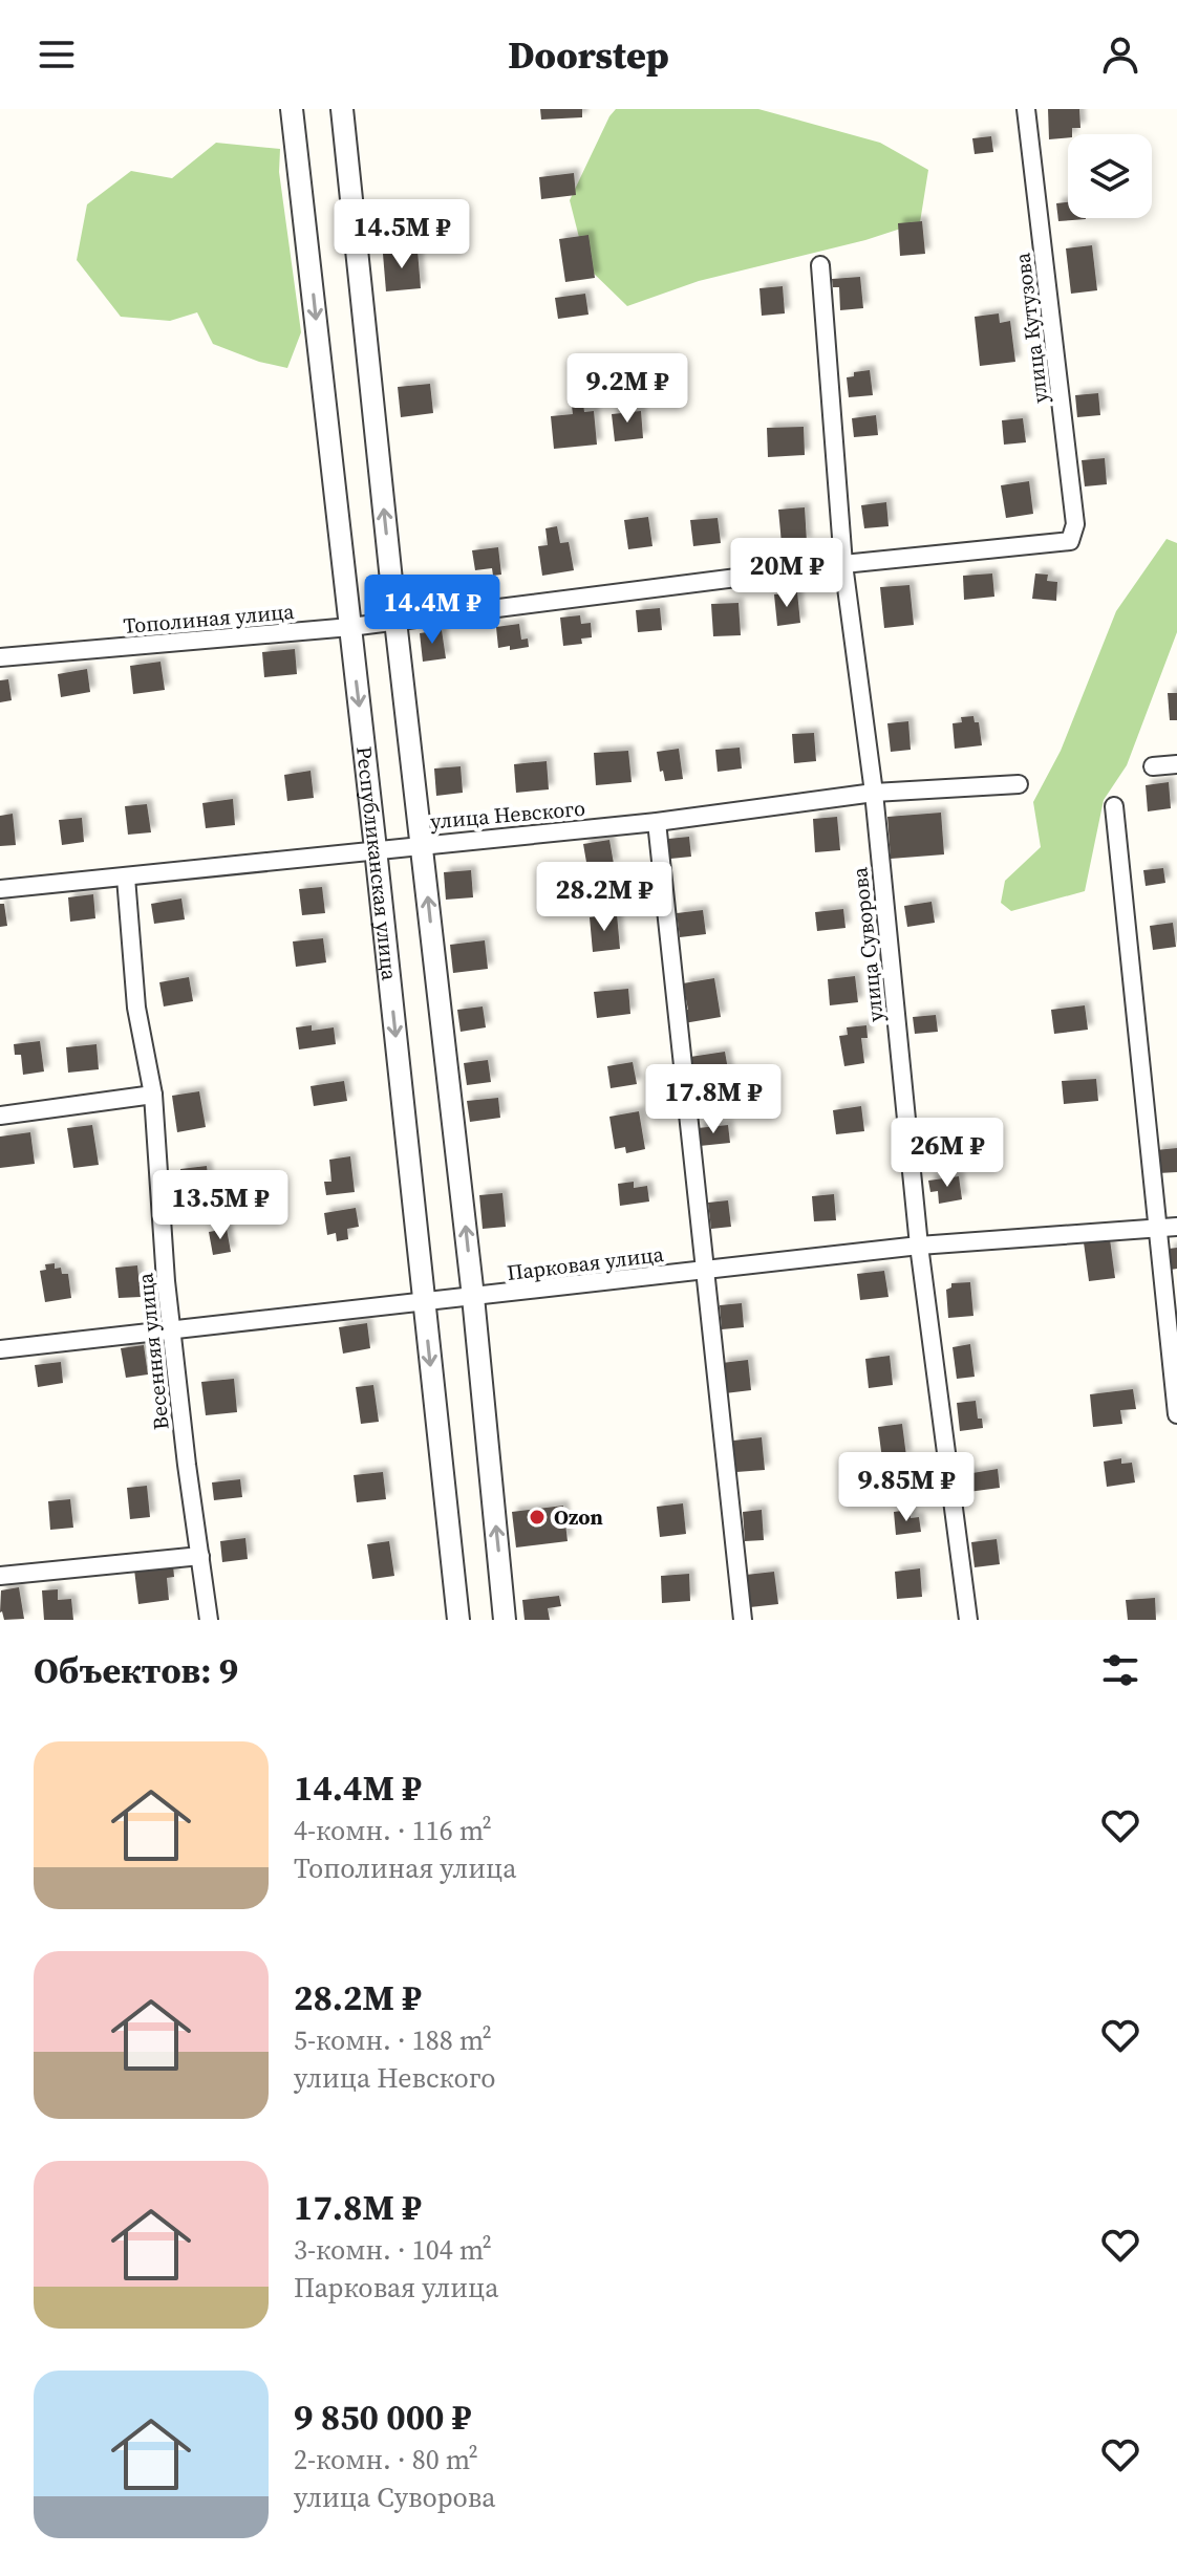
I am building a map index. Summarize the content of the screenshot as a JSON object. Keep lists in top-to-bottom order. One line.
{"streets":{"street":["улица Кутузова","Тополиная улица","улица Невского","Республиканская улица","улица Суворова","Парковая улица","Весенняя улица"]},"crossings":[["улица Кутузова","Тополиная улица"],["Тополиная улица","Республиканская улица"],["Тополиная улица","улица Суворова"],["улица Невского","Республиканская улица"],["улица Невского","улица Суворова"],["улица Невского","Весенняя улица"],["Республиканская улица","Парковая улица"],["улица Суворова","Парковая улица"],["Парковая улица","Весенняя улица"]],"places":["Ozon"],"page":{"header":"Doorstep","price":["14.5M ₽","9.2M ₽","20M ₽","14.4M ₽","28.2M ₽","17.8M ₽","26M ₽","13.5M ₽","9.85M ₽"],"heading":"Объектов: 9","list":[{"name":"14.4M ₽","note":"4-комн. · 116 m² · Тополиная улица"},{"name":"28.2M ₽","note":"5-комн. · 188 m² · улица Невского"},{"name":"17.8M ₽","note":"3-комн. · 104 m² · Парковая улица"},{"name":"9 850 000 ₽","note":"2-комн. · 80 m² · улица Суворова"}]}}
